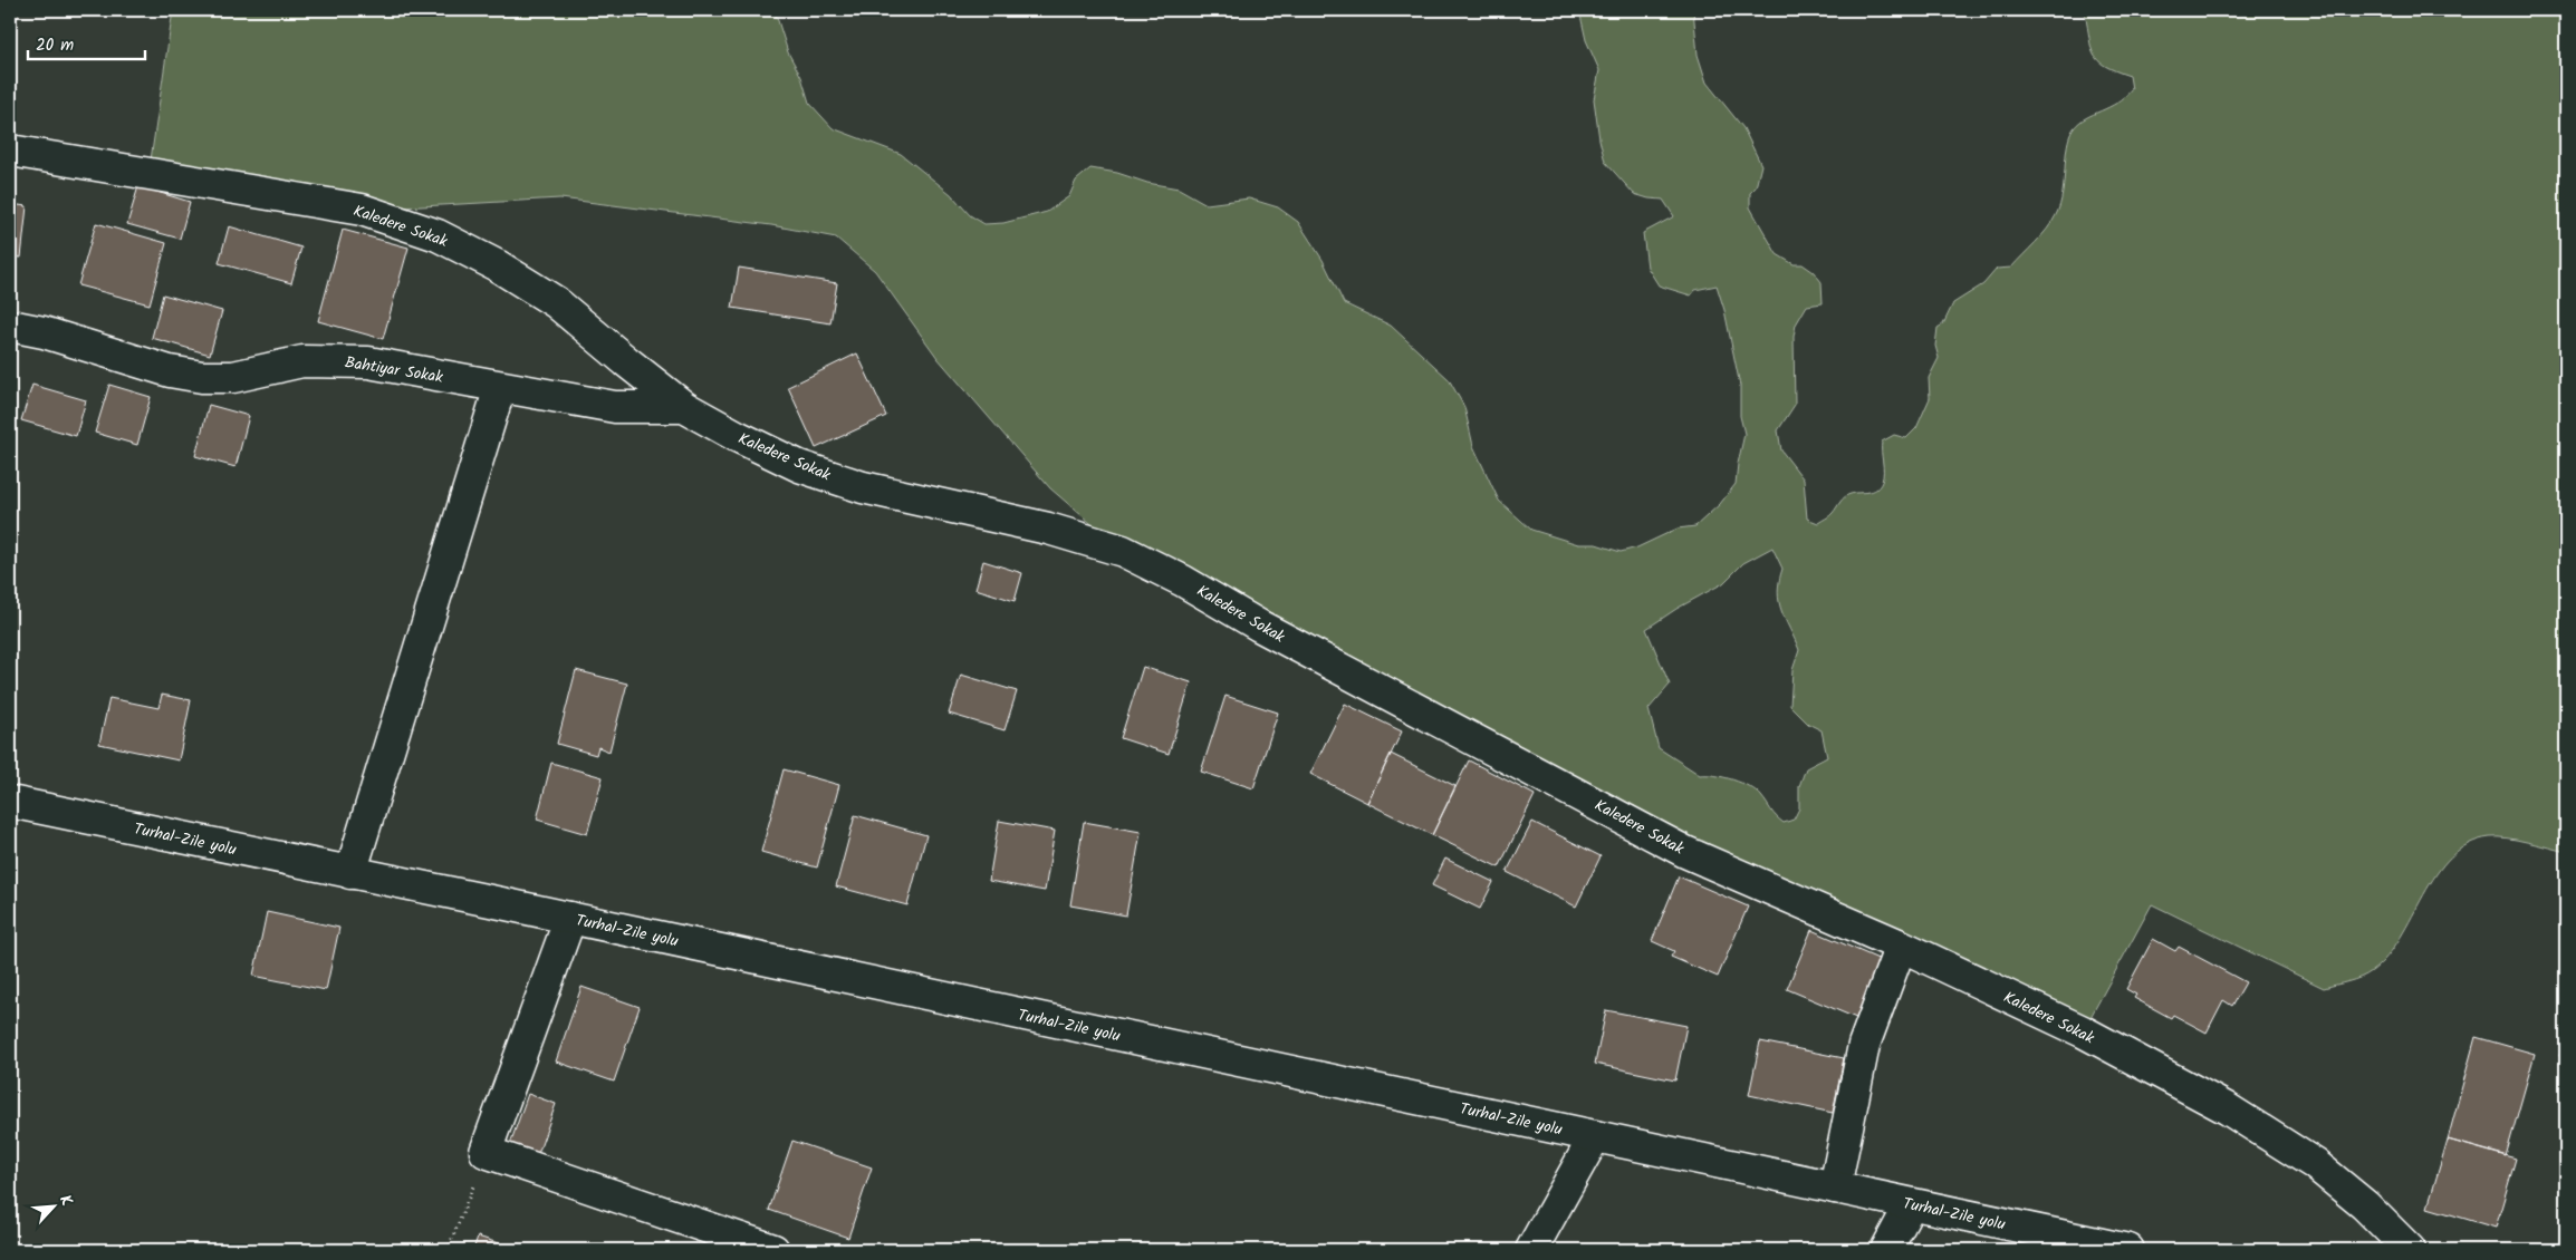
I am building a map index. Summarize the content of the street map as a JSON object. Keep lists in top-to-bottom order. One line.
{"streets":{"street":["Kaledere Sokak","Bahtiyar Sokak","Turhal-Zile yolu"]},"crossings":[["Kaledere Sokak","Bahtiyar Sokak"]],"scale_bar":"20 m","north":"top right"}
